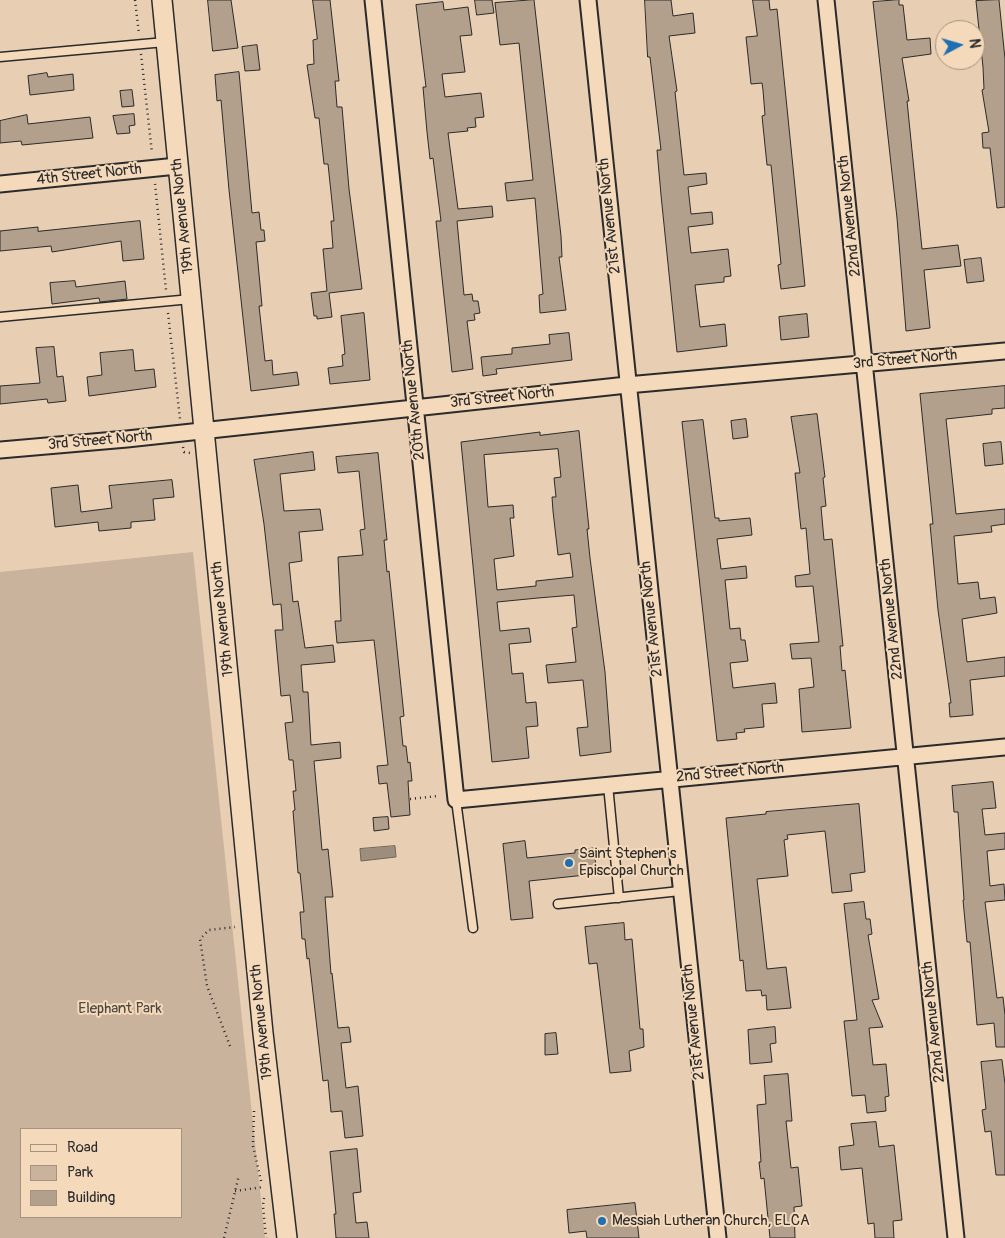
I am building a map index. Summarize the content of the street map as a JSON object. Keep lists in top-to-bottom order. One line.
{"streets":{"street":["4th Street North","19th Avenue North","21st Avenue North","22nd Avenue North","3rd Street North","20th Avenue North","2nd Street North"]},"crossings":[["4th Street North","19th Avenue North"],["19th Avenue North","3rd Street North"],["21st Avenue North","3rd Street North"],["21st Avenue North","2nd Street North"],["22nd Avenue North","3rd Street North"],["22nd Avenue North","2nd Street North"],["3rd Street North","20th Avenue North"],["20th Avenue North","2nd Street North"]],"parks":["Elephant Park"],"places":["Saint Stephen's Episcopal Church","Messiah Lutheran Church, ELCA"],"legend":["Road","Park","Building"],"north":"right"}
